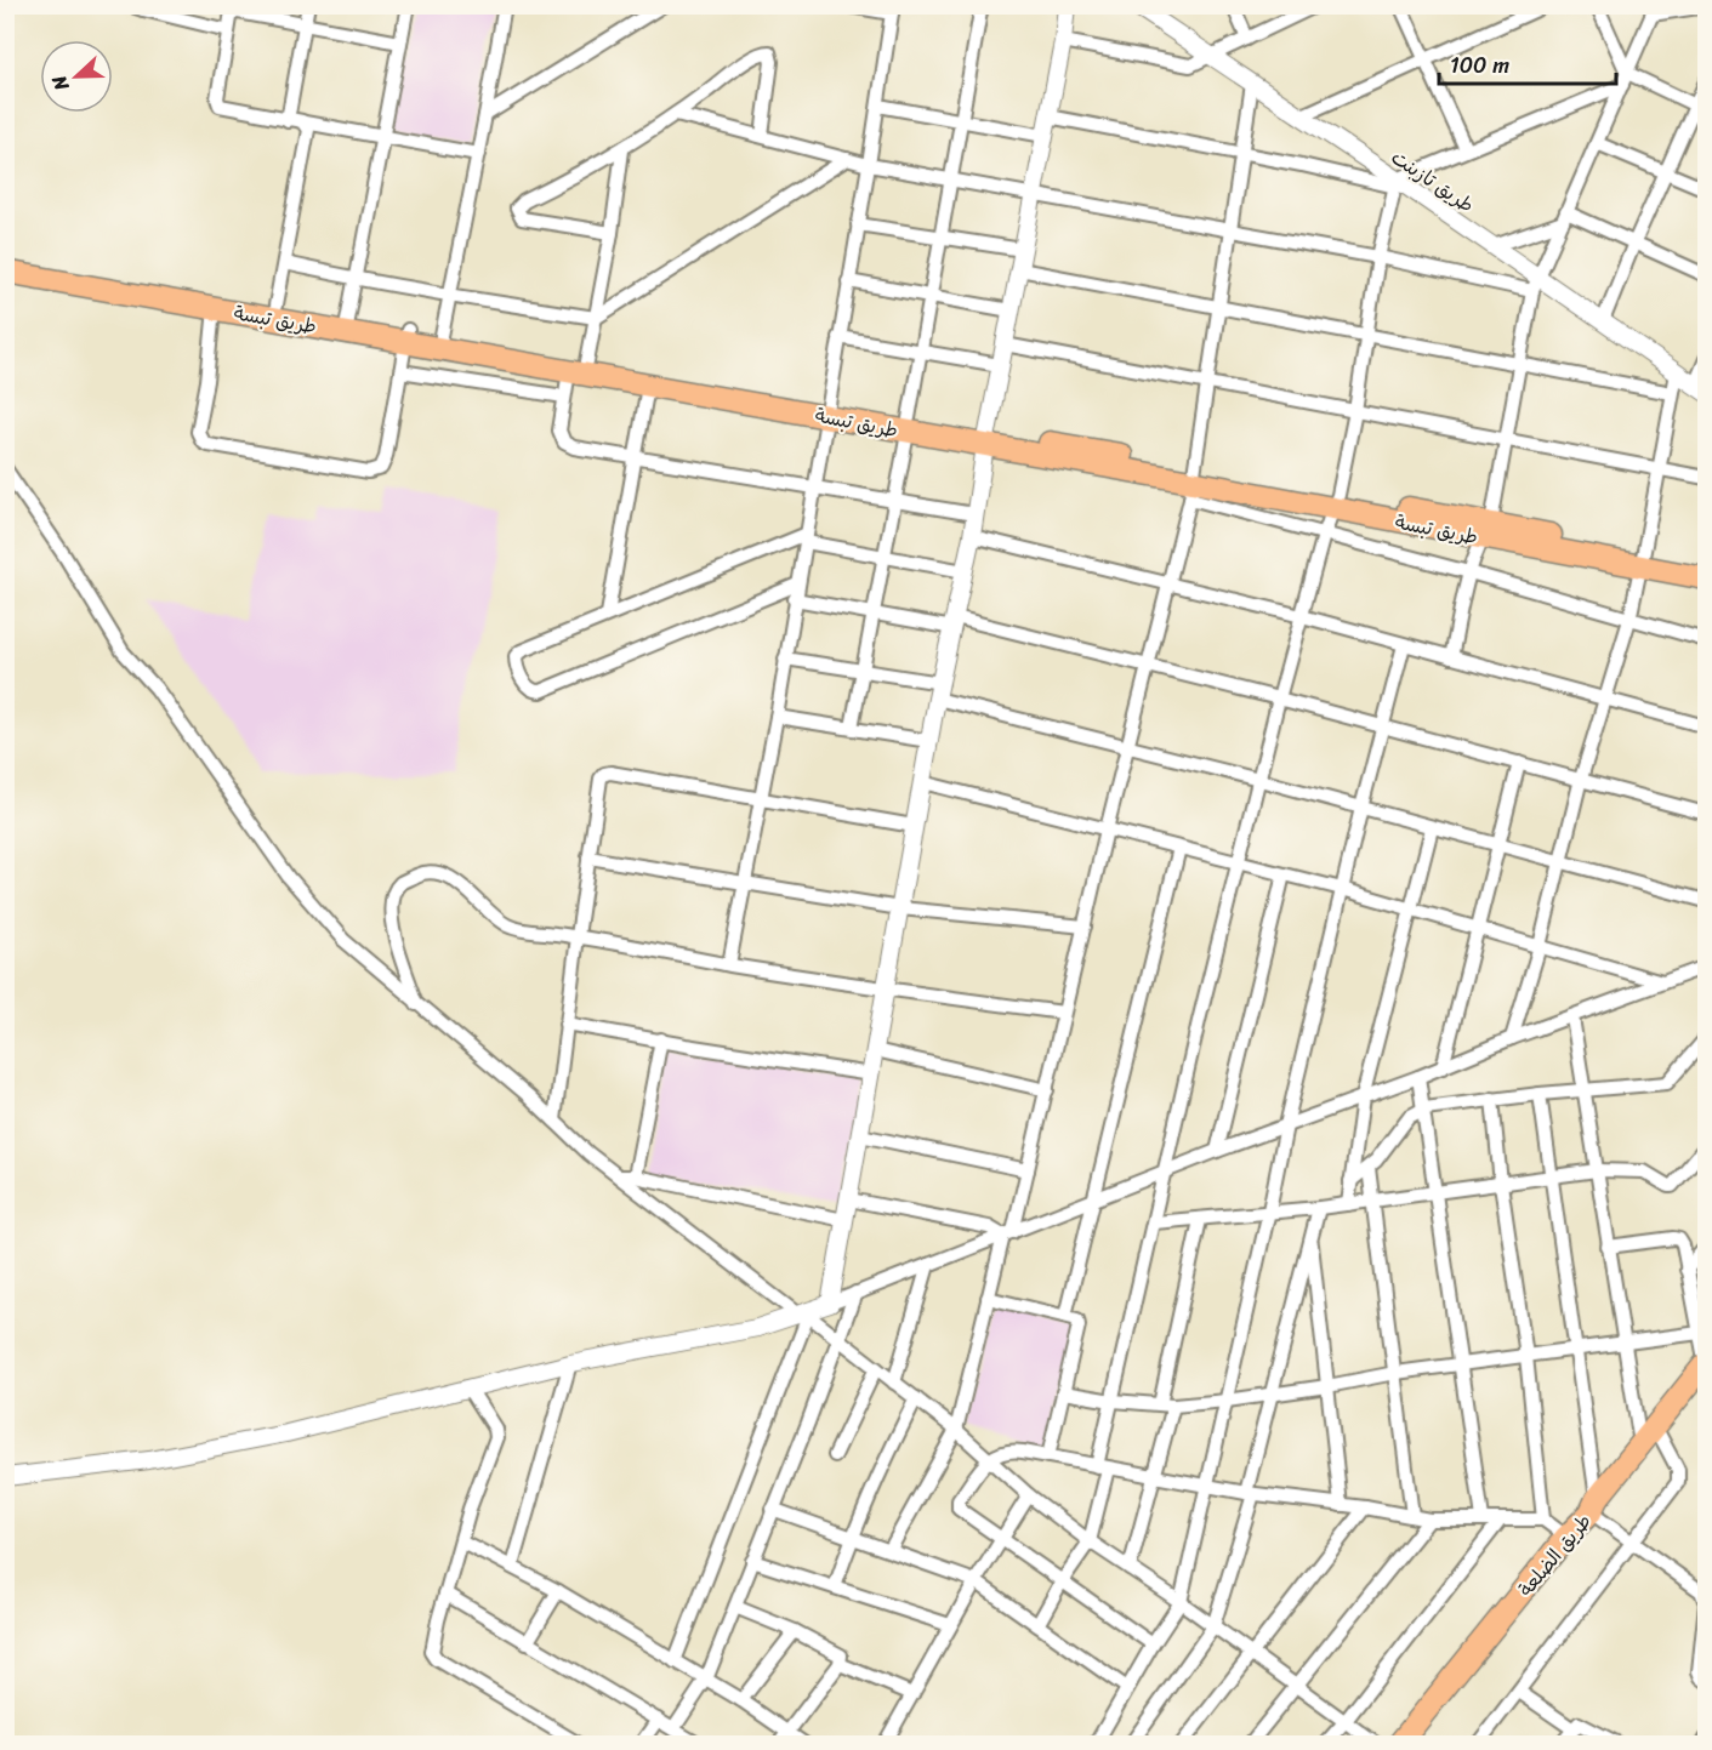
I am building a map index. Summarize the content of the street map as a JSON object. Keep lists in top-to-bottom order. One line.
{"streets":{"main road":["طريق تبسة","طريق الضلعة"],"street":["طريق تازبنت"]},"scale_bar":"100 m","north":"left"}
